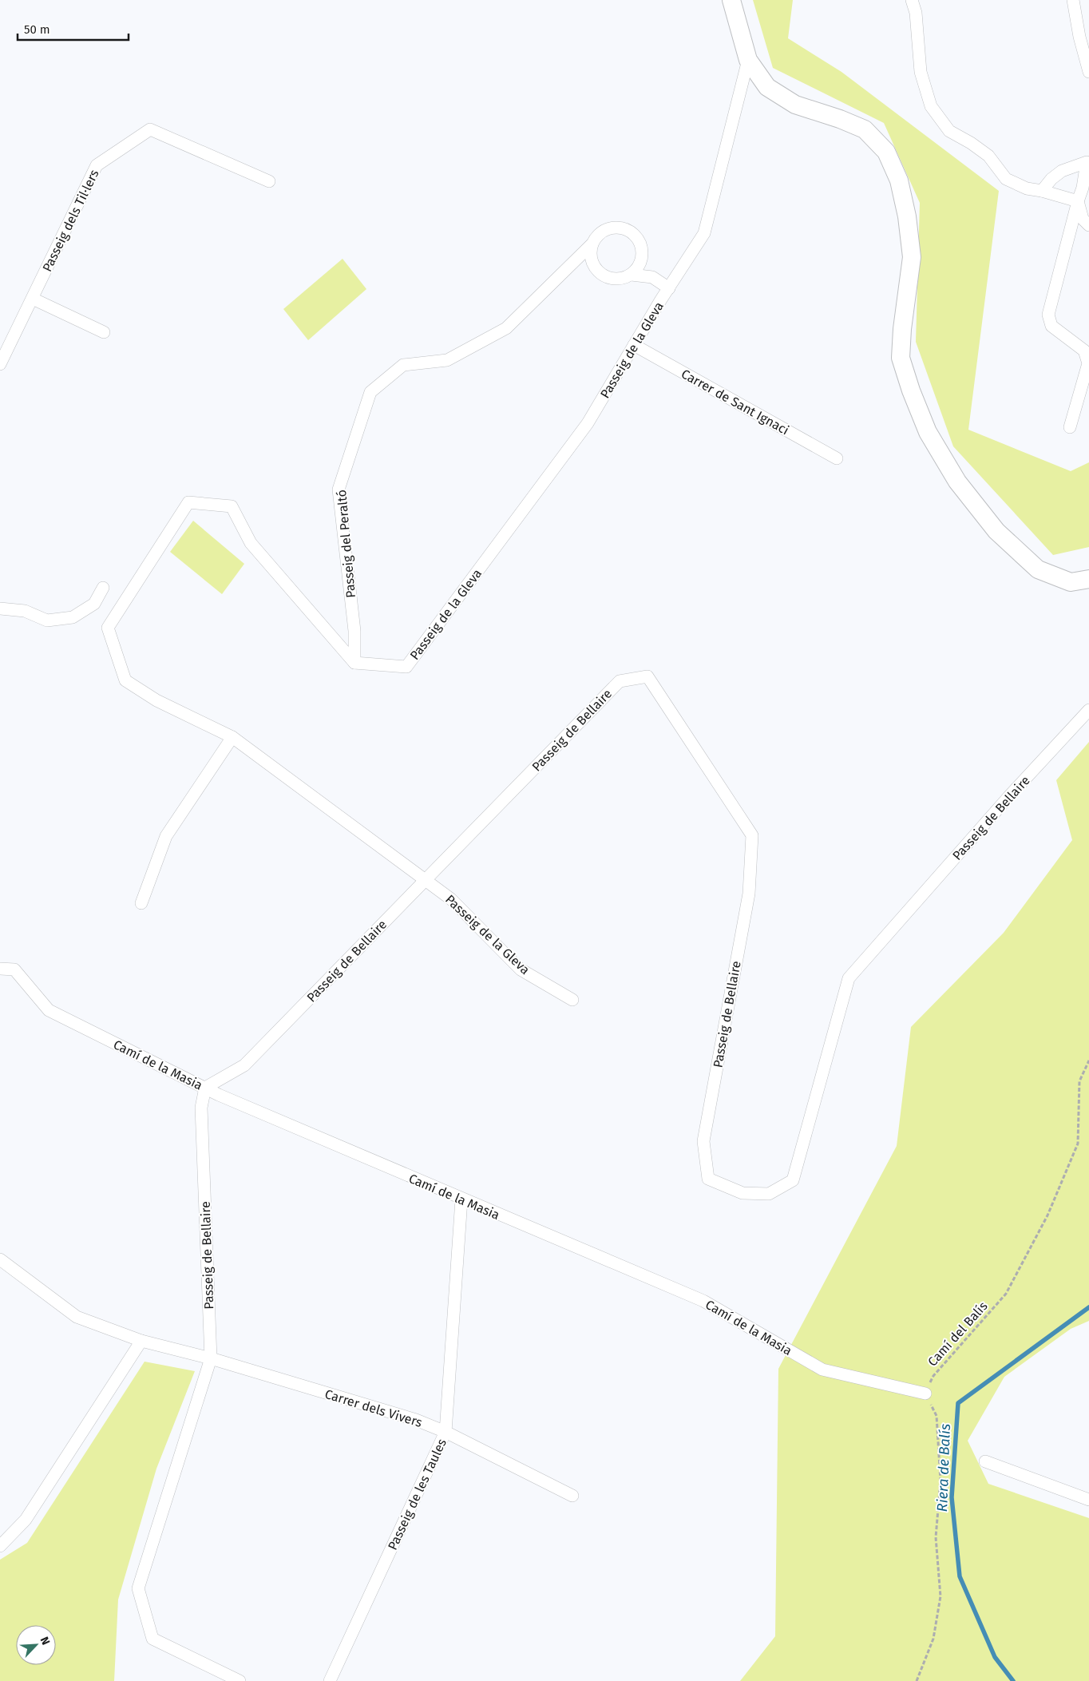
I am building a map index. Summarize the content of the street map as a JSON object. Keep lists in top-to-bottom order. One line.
{"streets":{"street":["Passeig dels Til·lers","Passeig de la Gleva","Carrer de Sant Ignaci","Passeig del Peraltó","Passeig de Bellaire","Camí de la Masia","Carrer dels Vivers","Passeig de les Taules"],"path":["Camí del Balís"]},"crossings":[["Passeig de la Gleva","Carrer de Sant Ignaci"],["Passeig de la Gleva","Passeig del Peraltó"],["Passeig de la Gleva","Passeig de Bellaire"],["Passeig de Bellaire","Camí de la Masia"],["Passeig de Bellaire","Carrer dels Vivers"],["Camí de la Masia","Camí del Balís"],["Camí de la Masia","Passeig de les Taules"],["Carrer dels Vivers","Passeig de les Taules"]],"water":["Riera de Balís"],"scale_bar":"50 m","north":"top right"}
